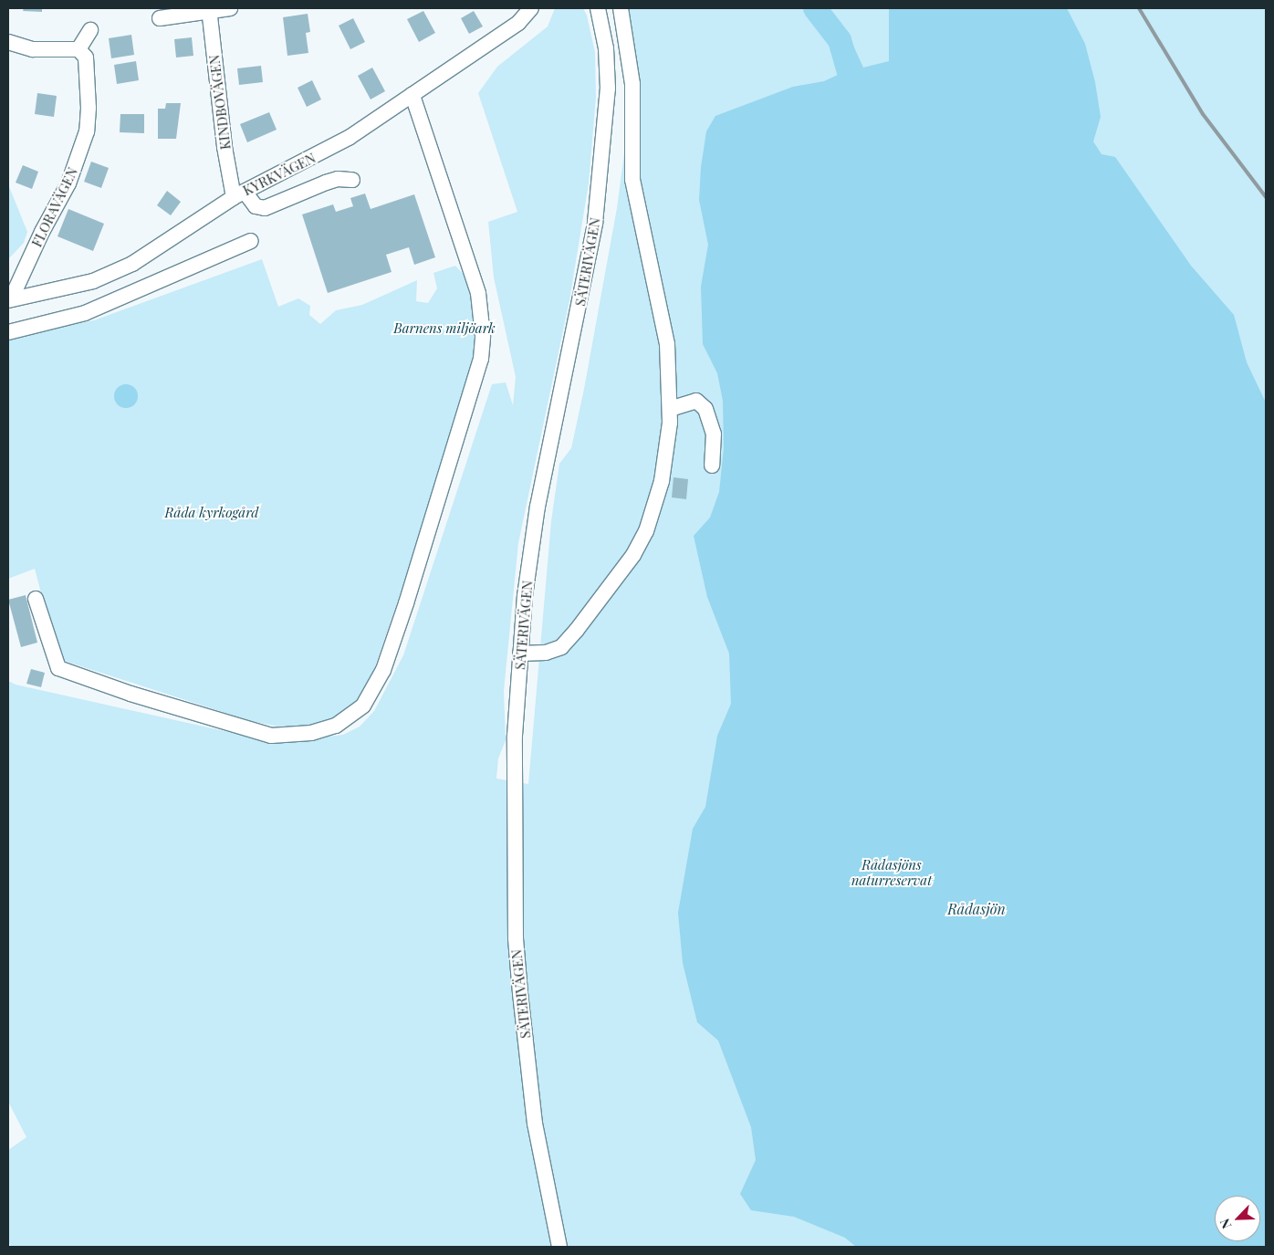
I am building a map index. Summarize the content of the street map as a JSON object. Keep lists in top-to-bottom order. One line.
{"streets":{"street":["KINDBOVÄGEN","KYRKVÄGEN","FLORAVÄGEN","SÄTERIVÄGEN"]},"crossings":[["KINDBOVÄGEN","KYRKVÄGEN"],["KYRKVÄGEN","FLORAVÄGEN"]],"water":["Rådasjön"],"parks":["Barnens miljöark","Råda kyrkogård","Rådasjöns naturreservat"],"north":"bottom left"}
